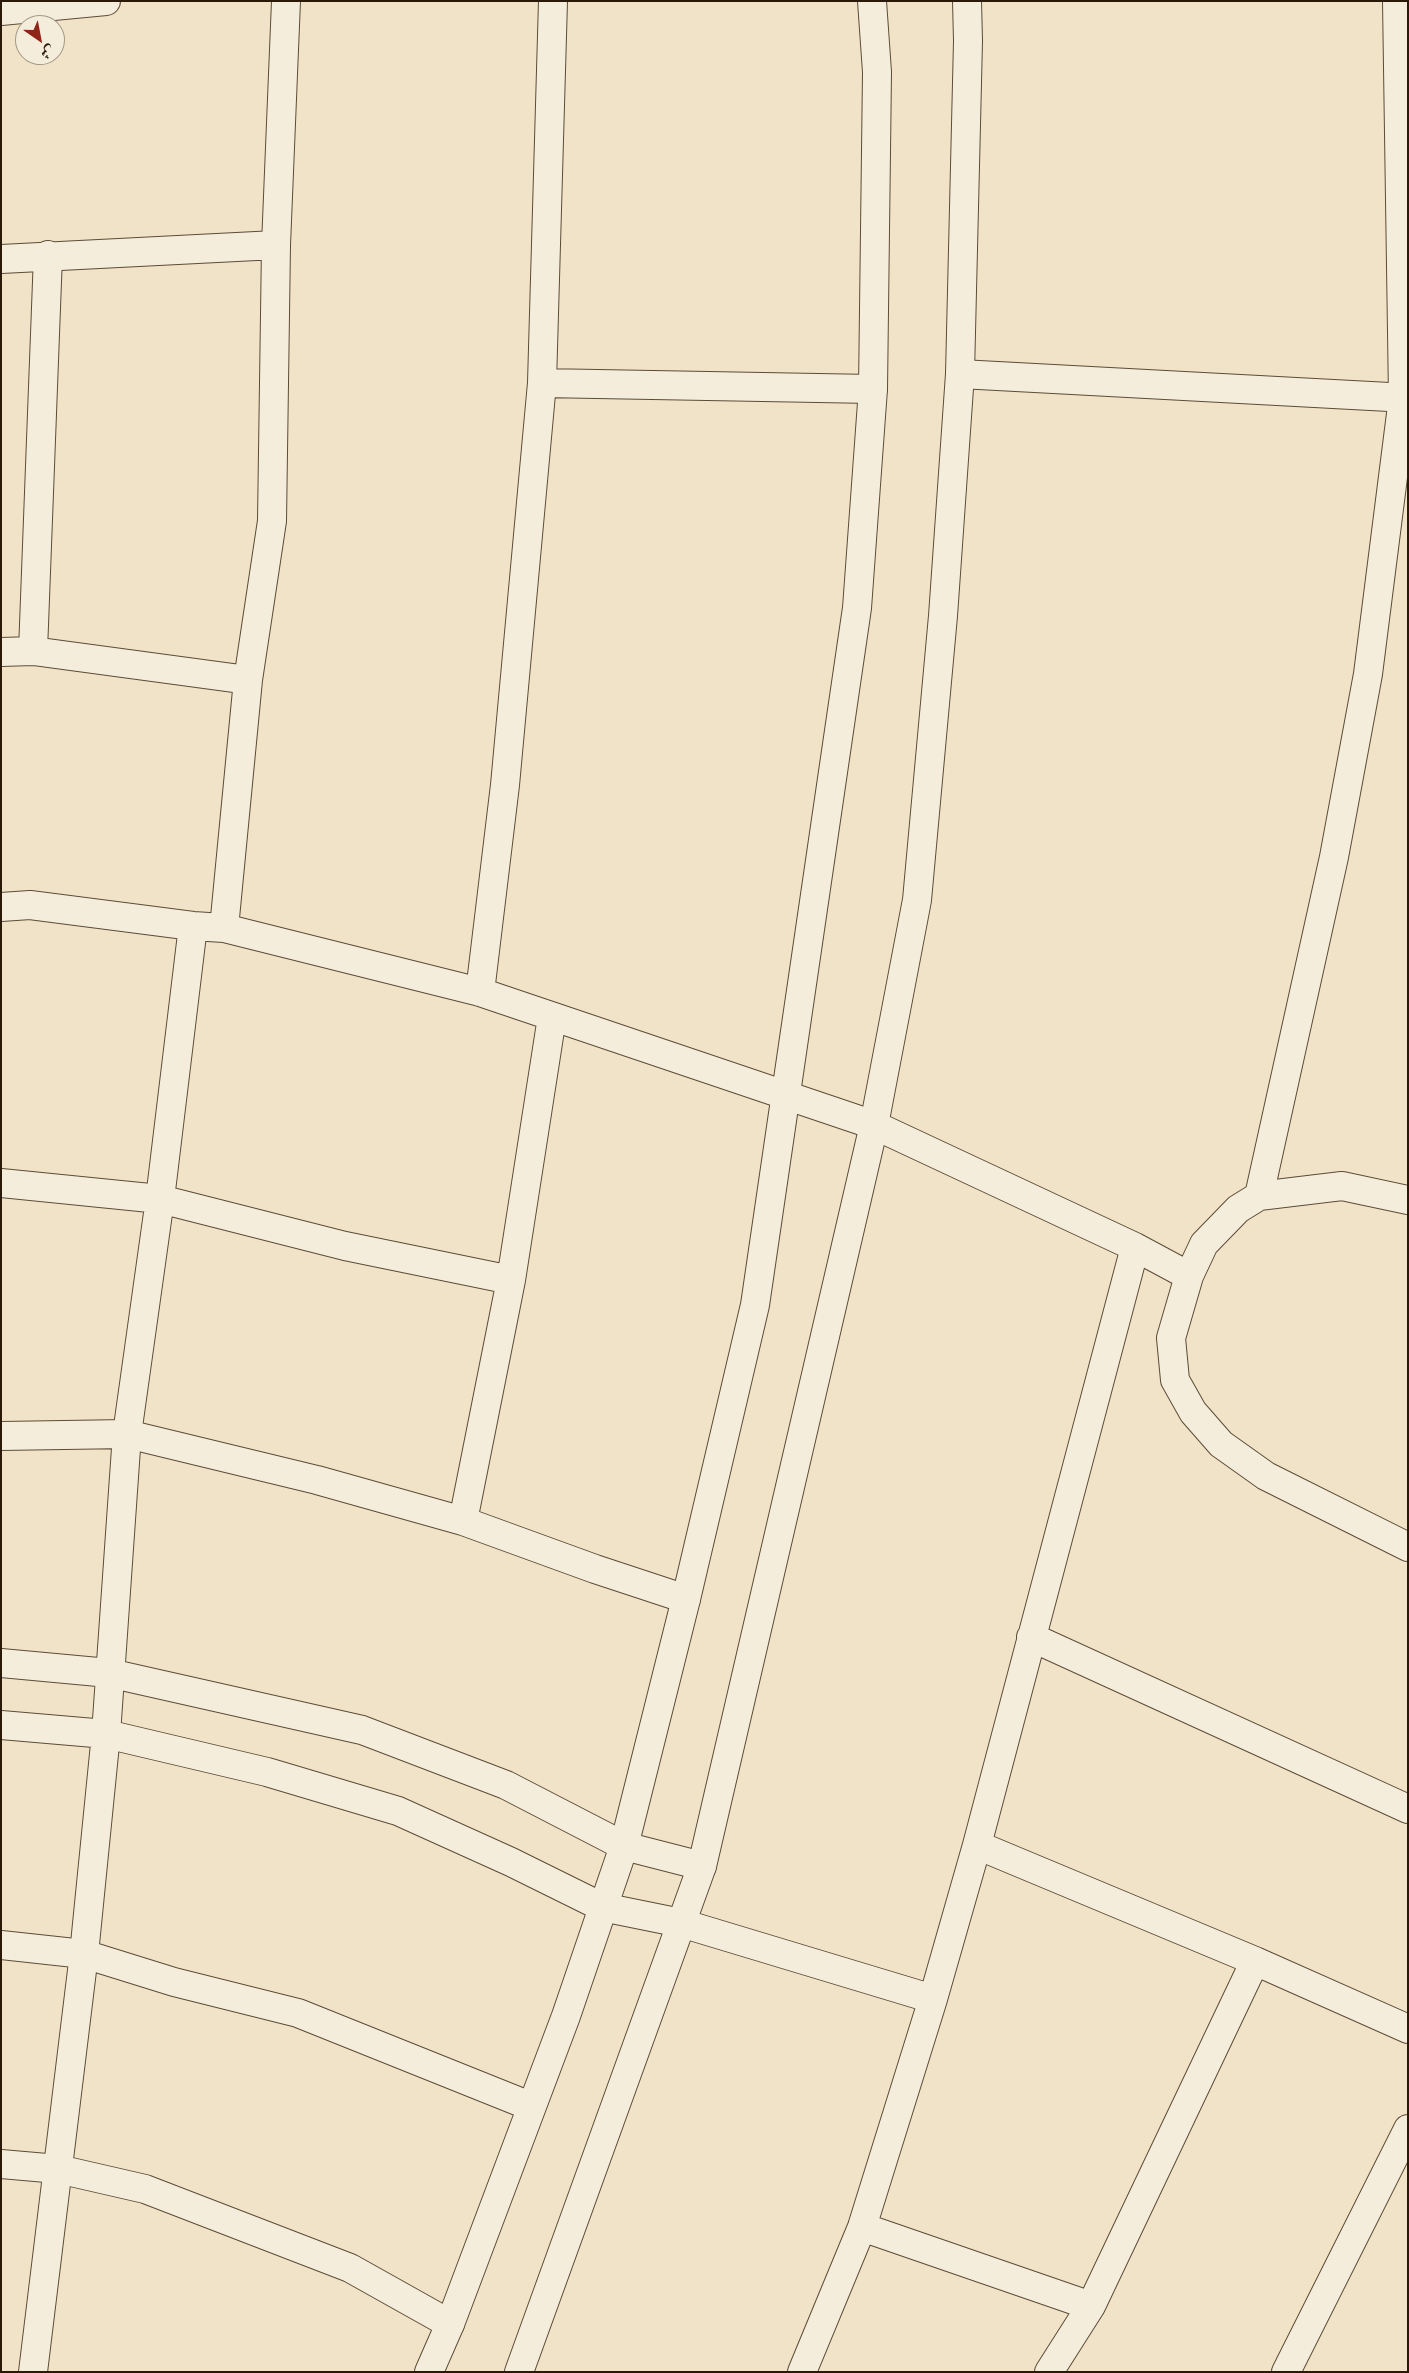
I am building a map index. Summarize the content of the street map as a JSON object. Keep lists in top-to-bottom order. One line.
{"north":"bottom right"}
